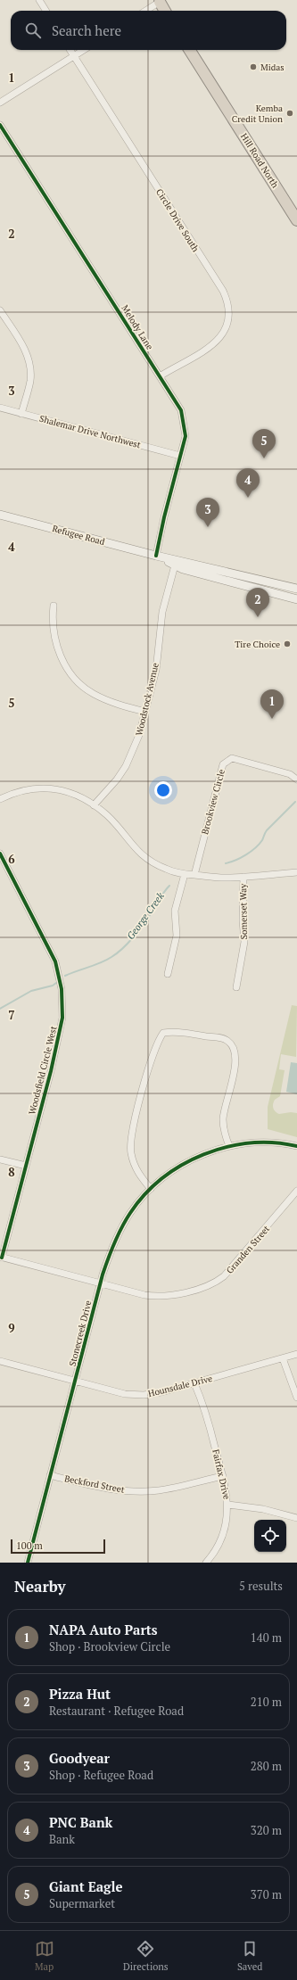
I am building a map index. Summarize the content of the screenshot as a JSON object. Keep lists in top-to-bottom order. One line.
{"streets":{"highway":["Hill Road North"],"main road":["Refugee Road"],"street":["Circle Drive South","Melody Lane","Shalemar Drive Northwest","Woodstock Avenue","Brookview Circle","Somerset Way","Woodsfield Circle West","Granden Street","Stonecreek Drive","Hounsdale Drive","Fairfax Drive","Beckford Street"]},"crossings":[["Circle Drive South","Melody Lane"],["Melody Lane","Shalemar Drive Northwest"],["Melody Lane","Refugee Road"],["Refugee Road","Woodstock Avenue"],["Woodsfield Circle West","Granden Street"],["Granden Street","Stonecreek Drive"],["Stonecreek Drive","Hounsdale Drive"],["Stonecreek Drive","Beckford Street"],["Hounsdale Drive","Fairfax Drive"],["Fairfax Drive","Beckford Street"]],"water":["George Creek"],"places":["Midas","Kemba Credit Union","Tire Choice"],"scale_bar":"100 m","page":{"search":"Search here","pins":["5","4","3","2","1"],"scale":"100 m","heading":["Nearby","5 results"],"list":[{"mark":"1","name":"NAPA Auto Parts","note":"Shop · Brookview Circle","value":"140 m"},{"mark":"2","name":"Pizza Hut","note":"Restaurant · Refugee Road","value":"210 m"},{"mark":"3","name":"Goodyear","note":"Shop · Refugee Road","value":"280 m"},{"mark":"4","name":"PNC Bank","note":"Bank","value":"320 m"},{"mark":"5","name":"Giant Eagle","note":"Supermarket","value":"370 m"}],"nav":["Map","Directions","Saved"]},"grid":{"rows":["1","2","3","4","5","6","7","8","9"]}}
